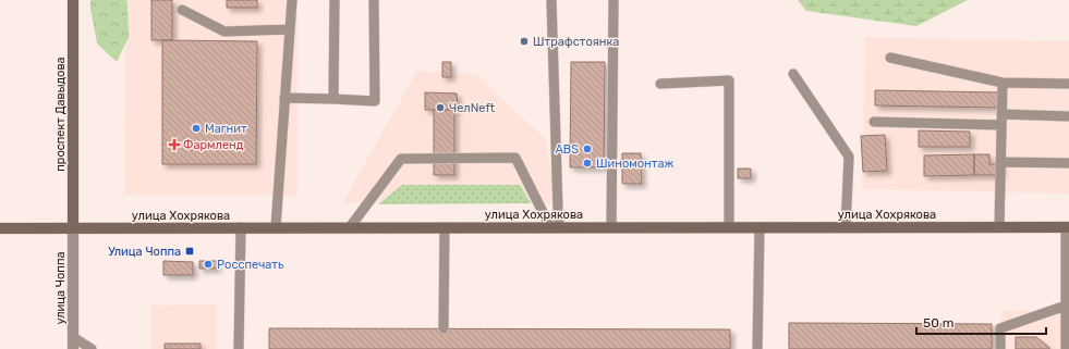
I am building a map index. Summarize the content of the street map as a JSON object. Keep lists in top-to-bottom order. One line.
{"streets":{"main road":["проспект Давыдова","улица Хохрякова"],"street":["улица Чоппа"]},"crossings":[["проспект Давыдова","улица Хохрякова"],["проспект Давыдова","улица Чоппа"],["улица Хохрякова","улица Чоппа"]],"places":{"other":["Штрафстоянка","ЧелNeft","Магнит","ABS","Шиномонтаж","Росспечать"],"health":["Фармленд"],"transit":["Улица Чоппа"]},"scale_bar":"50 m"}
